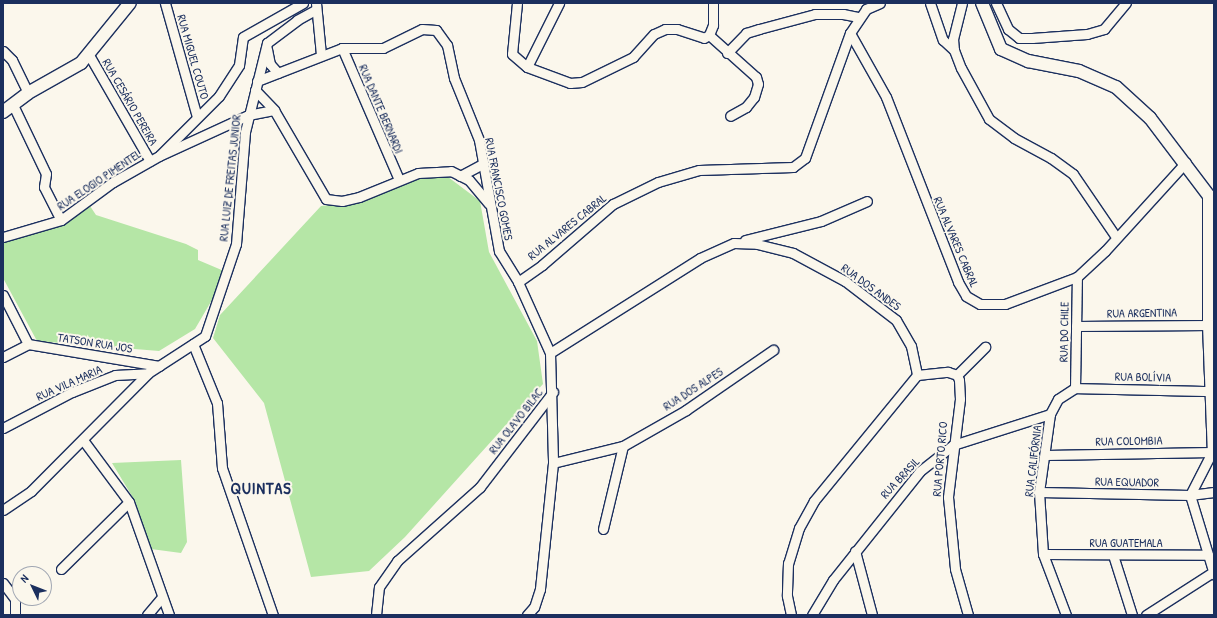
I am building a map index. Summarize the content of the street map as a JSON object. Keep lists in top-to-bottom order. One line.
{"streets":{"street":["RUA MIGUEL COUTO","RUA CESÁRIO PEREIRA","RUA DANTE BERNARDI","RUA LUIZ DE FREITAS JUNIOR","RUA ELOGIO PIMENTEL","RUA FRANCISCO GOMES","RUA ALVARES CABRAL","RUA DOS ANDES","RUA ARGENTINA","RUA DO CHILE","TATSON RUA JOS","RUA BOLÍVIA","RUA VILA MARIA","RUA DOS ALPES","RUA OLAVO BILAC","RUA COLOMBIA","RUA PORTO RICO","RUA CALIFÓRNIA","RUA BRASIL","RUA EQUADOR","RUA GUATEMALA"]},"crossings":[["RUA CESÁRIO PEREIRA","RUA ELOGIO PIMENTEL"],["RUA DANTE BERNARDI","RUA FRANCISCO GOMES"],["RUA LUIZ DE FREITAS JUNIOR","RUA ELOGIO PIMENTEL"],["RUA LUIZ DE FREITAS JUNIOR","RUA FRANCISCO GOMES"],["RUA FRANCISCO GOMES","RUA ALVARES CABRAL"],["RUA FRANCISCO GOMES","RUA DOS ANDES"],["RUA FRANCISCO GOMES","RUA OLAVO BILAC"],["RUA ALVARES CABRAL","RUA DO CHILE"],["RUA ARGENTINA","RUA DO CHILE"],["RUA DO CHILE","RUA BOLÍVIA"],["RUA DO CHILE","RUA CALIFÓRNIA"],["RUA BOLÍVIA","RUA CALIFÓRNIA"],["RUA DOS ALPES","RUA OLAVO BILAC"],["RUA COLOMBIA","RUA CALIFÓRNIA"],["RUA PORTO RICO","RUA BRASIL"],["RUA CALIFÓRNIA","RUA BRASIL"],["RUA CALIFÓRNIA","RUA EQUADOR"],["RUA CALIFÓRNIA","RUA GUATEMALA"]],"districts":["QUINTAS"],"north":"top left"}
